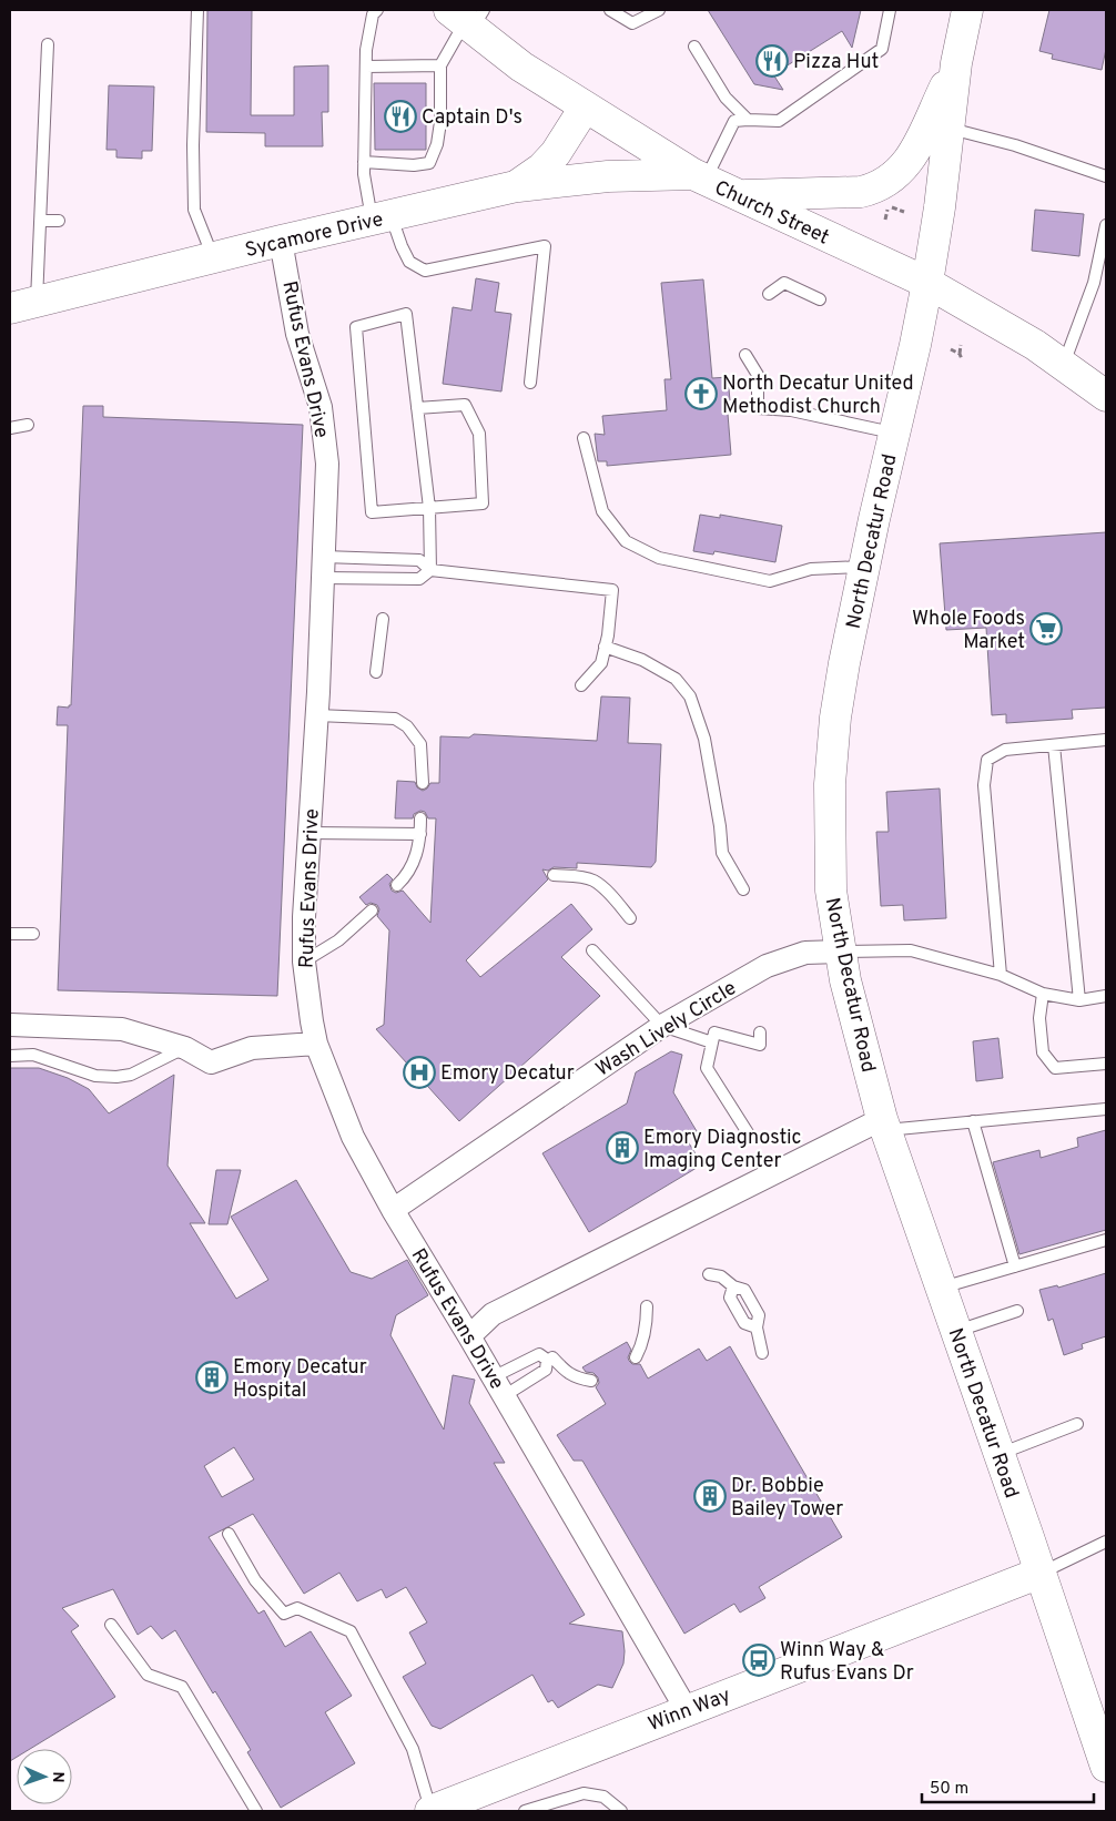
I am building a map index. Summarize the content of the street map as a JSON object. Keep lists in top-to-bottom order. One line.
{"streets":{"main road":["Church Street","Sycamore Drive","North Decatur Road","Winn Way"],"street":["Rufus Evans Drive","Wash Lively Circle"]},"crossings":[["Church Street","Sycamore Drive"],["Church Street","North Decatur Road"],["Sycamore Drive","Rufus Evans Drive"],["Rufus Evans Drive","Wash Lively Circle"],["Rufus Evans Drive","Winn Way"],["North Decatur Road","Wash Lively Circle"],["North Decatur Road","Winn Way"]],"places":{"restaurant":["Pizza Hut","Captain D's"],"church":["North Decatur United Methodist Church"],"supermarket":["Whole Foods Market"],"hospital":["Emory Decatur"],"building":["Emory Diagnostic Imaging Center","Emory Decatur Hospital","Dr. Bobbie Bailey Tower"],"bus stop":["Winn Way & Rufus Evans Dr"]},"scale_bar":"50 m","north":"right"}
